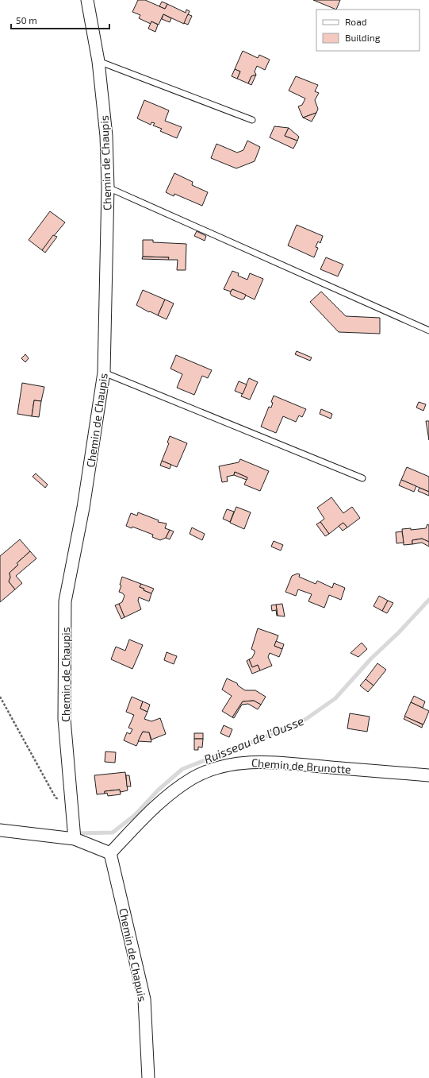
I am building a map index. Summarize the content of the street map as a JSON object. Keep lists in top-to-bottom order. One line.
{"streets":{"street":["Chemin de Chaupis","Chemin de Brunotte","Chemin de Chapuis"]},"crossings":[["Chemin de Brunotte","Chemin de Chapuis"]],"water":["Ruisseau de l'Ousse"],"legend":["Road","Building"],"scale_bar":"50 m"}
